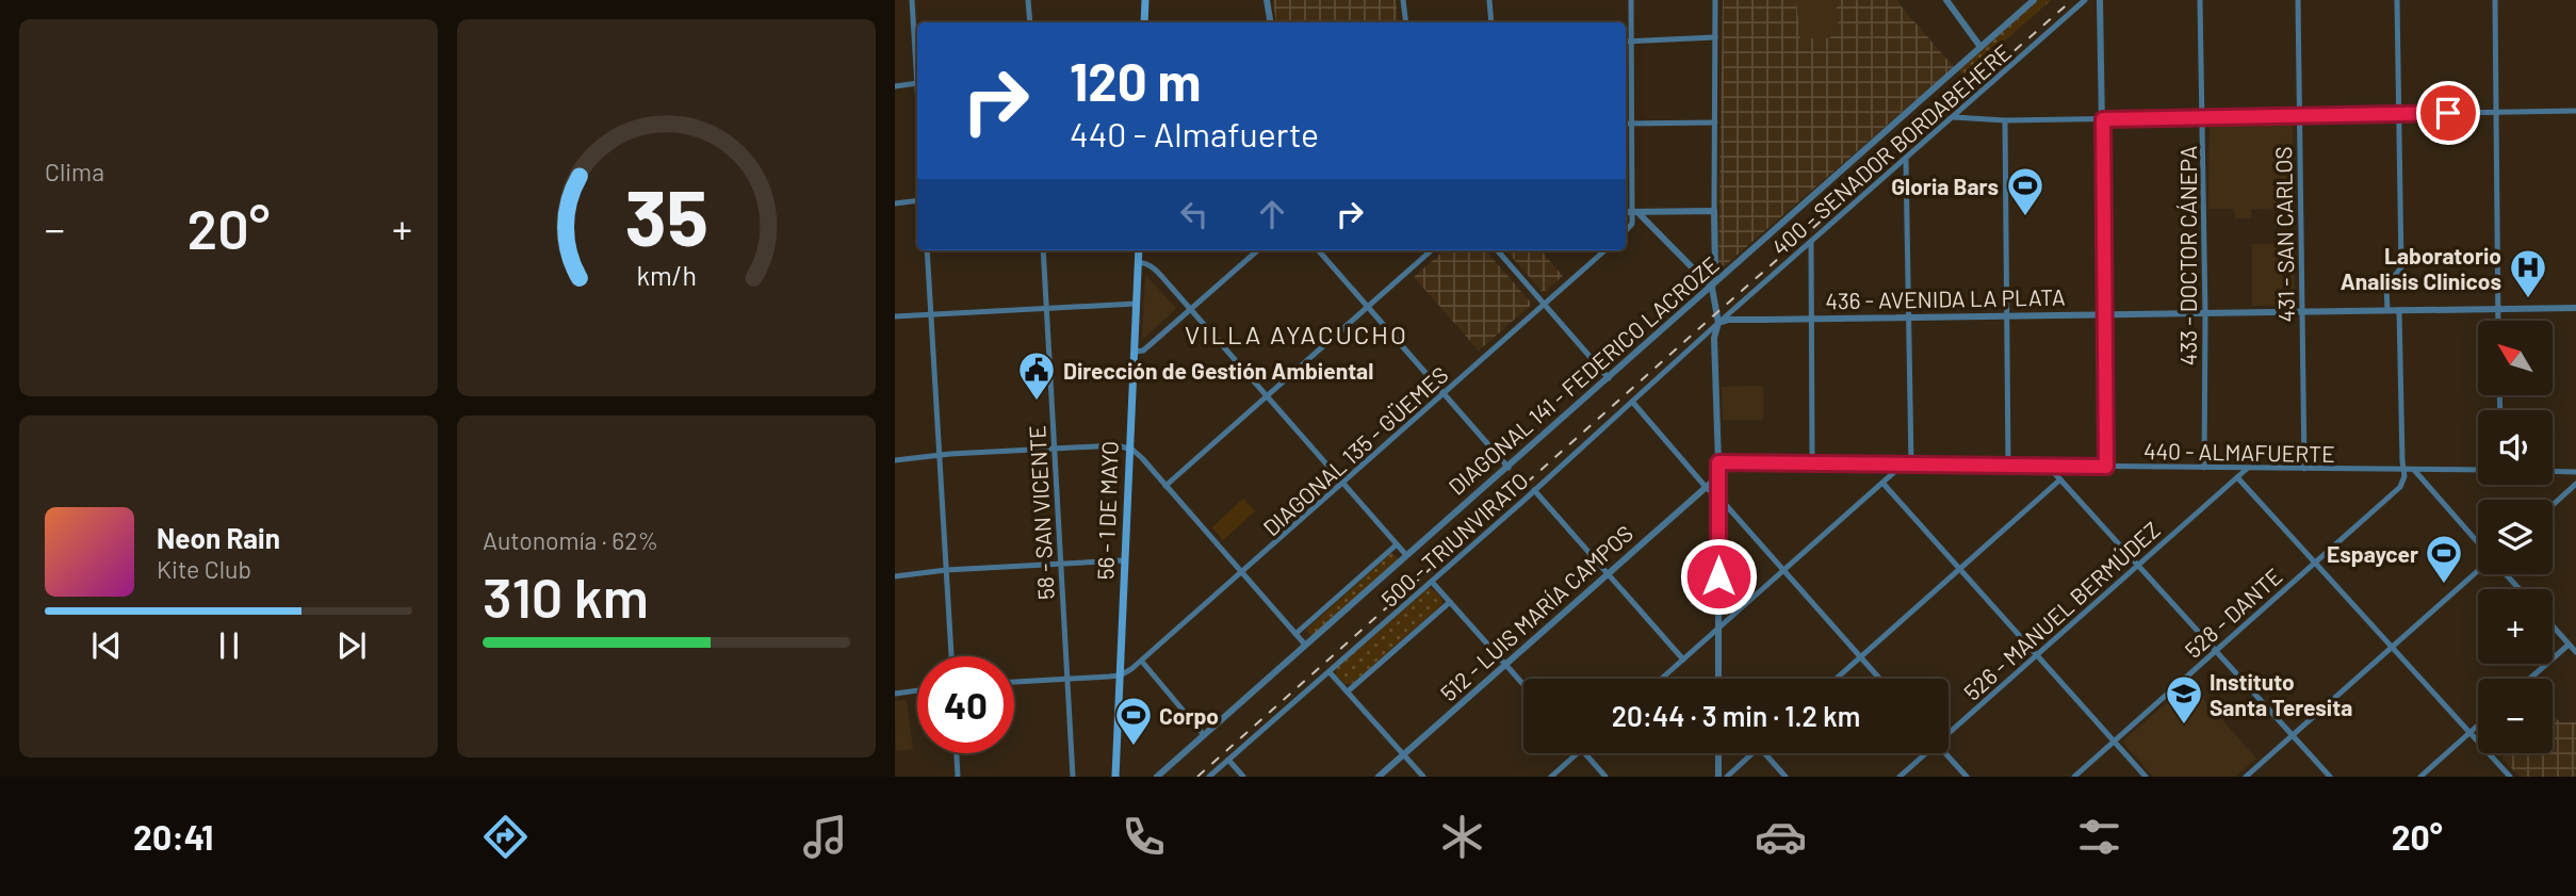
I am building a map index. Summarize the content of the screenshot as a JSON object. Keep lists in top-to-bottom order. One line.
{"streets":{"main road":["56 - 1 DE MAYO"],"street":["400 - SENADOR BORDABEHERE","431 - SAN CARLOS","433 - DOCTOR CÁNEPA","436 - AVENIDA LA PLATA","DIAGONAL 141 - FEDERICO LACROZE","DIAGONAL 135 - GÜEMES","440 - ALMAFUERTE","58 - SAN VICENTE","500 - TRIUNVIRATO","526 - MANUEL BERMÚDEZ","512 - LUIS MARÍA CAMPOS","528 - DANTE"]},"crossings":[["400 - SENADOR BORDABEHERE","436 - AVENIDA LA PLATA"],["400 - SENADOR BORDABEHERE","500 - TRIUNVIRATO"],["431 - SAN CARLOS","436 - AVENIDA LA PLATA"],["431 - SAN CARLOS","440 - ALMAFUERTE"],["433 - DOCTOR CÁNEPA","436 - AVENIDA LA PLATA"],["433 - DOCTOR CÁNEPA","440 - ALMAFUERTE"],["436 - AVENIDA LA PLATA","500 - TRIUNVIRATO"],["DIAGONAL 135 - GÜEMES","56 - 1 DE MAYO"],["440 - ALMAFUERTE","526 - MANUEL BERMÚDEZ"],["440 - ALMAFUERTE","528 - DANTE"]],"districts":["VILLA AYACUCHO"],"places":{"sports":["Gloria Bars","Espaycer","Corpo"],"hospital":["Laboratorio Analisis Clinicos"],"public building":["Dirección de Gestión Ambiental"],"school or university":["Instituto Santa Teresita"]},"north":"top left","page":{"tile":["Clima",["Autonomía · 62%","310 km"]],"turn":["120 m","440 - Almafuerte"],"heat":["−","20°","+"],"map_buttons":["+","−"],"song":["Neon Rain","Kite Club"],"limit":"40","trip":"20:44 · 3 min · 1.2 km","tabs":["20:41","20°"],"gauge":["35","km/h"]}}
